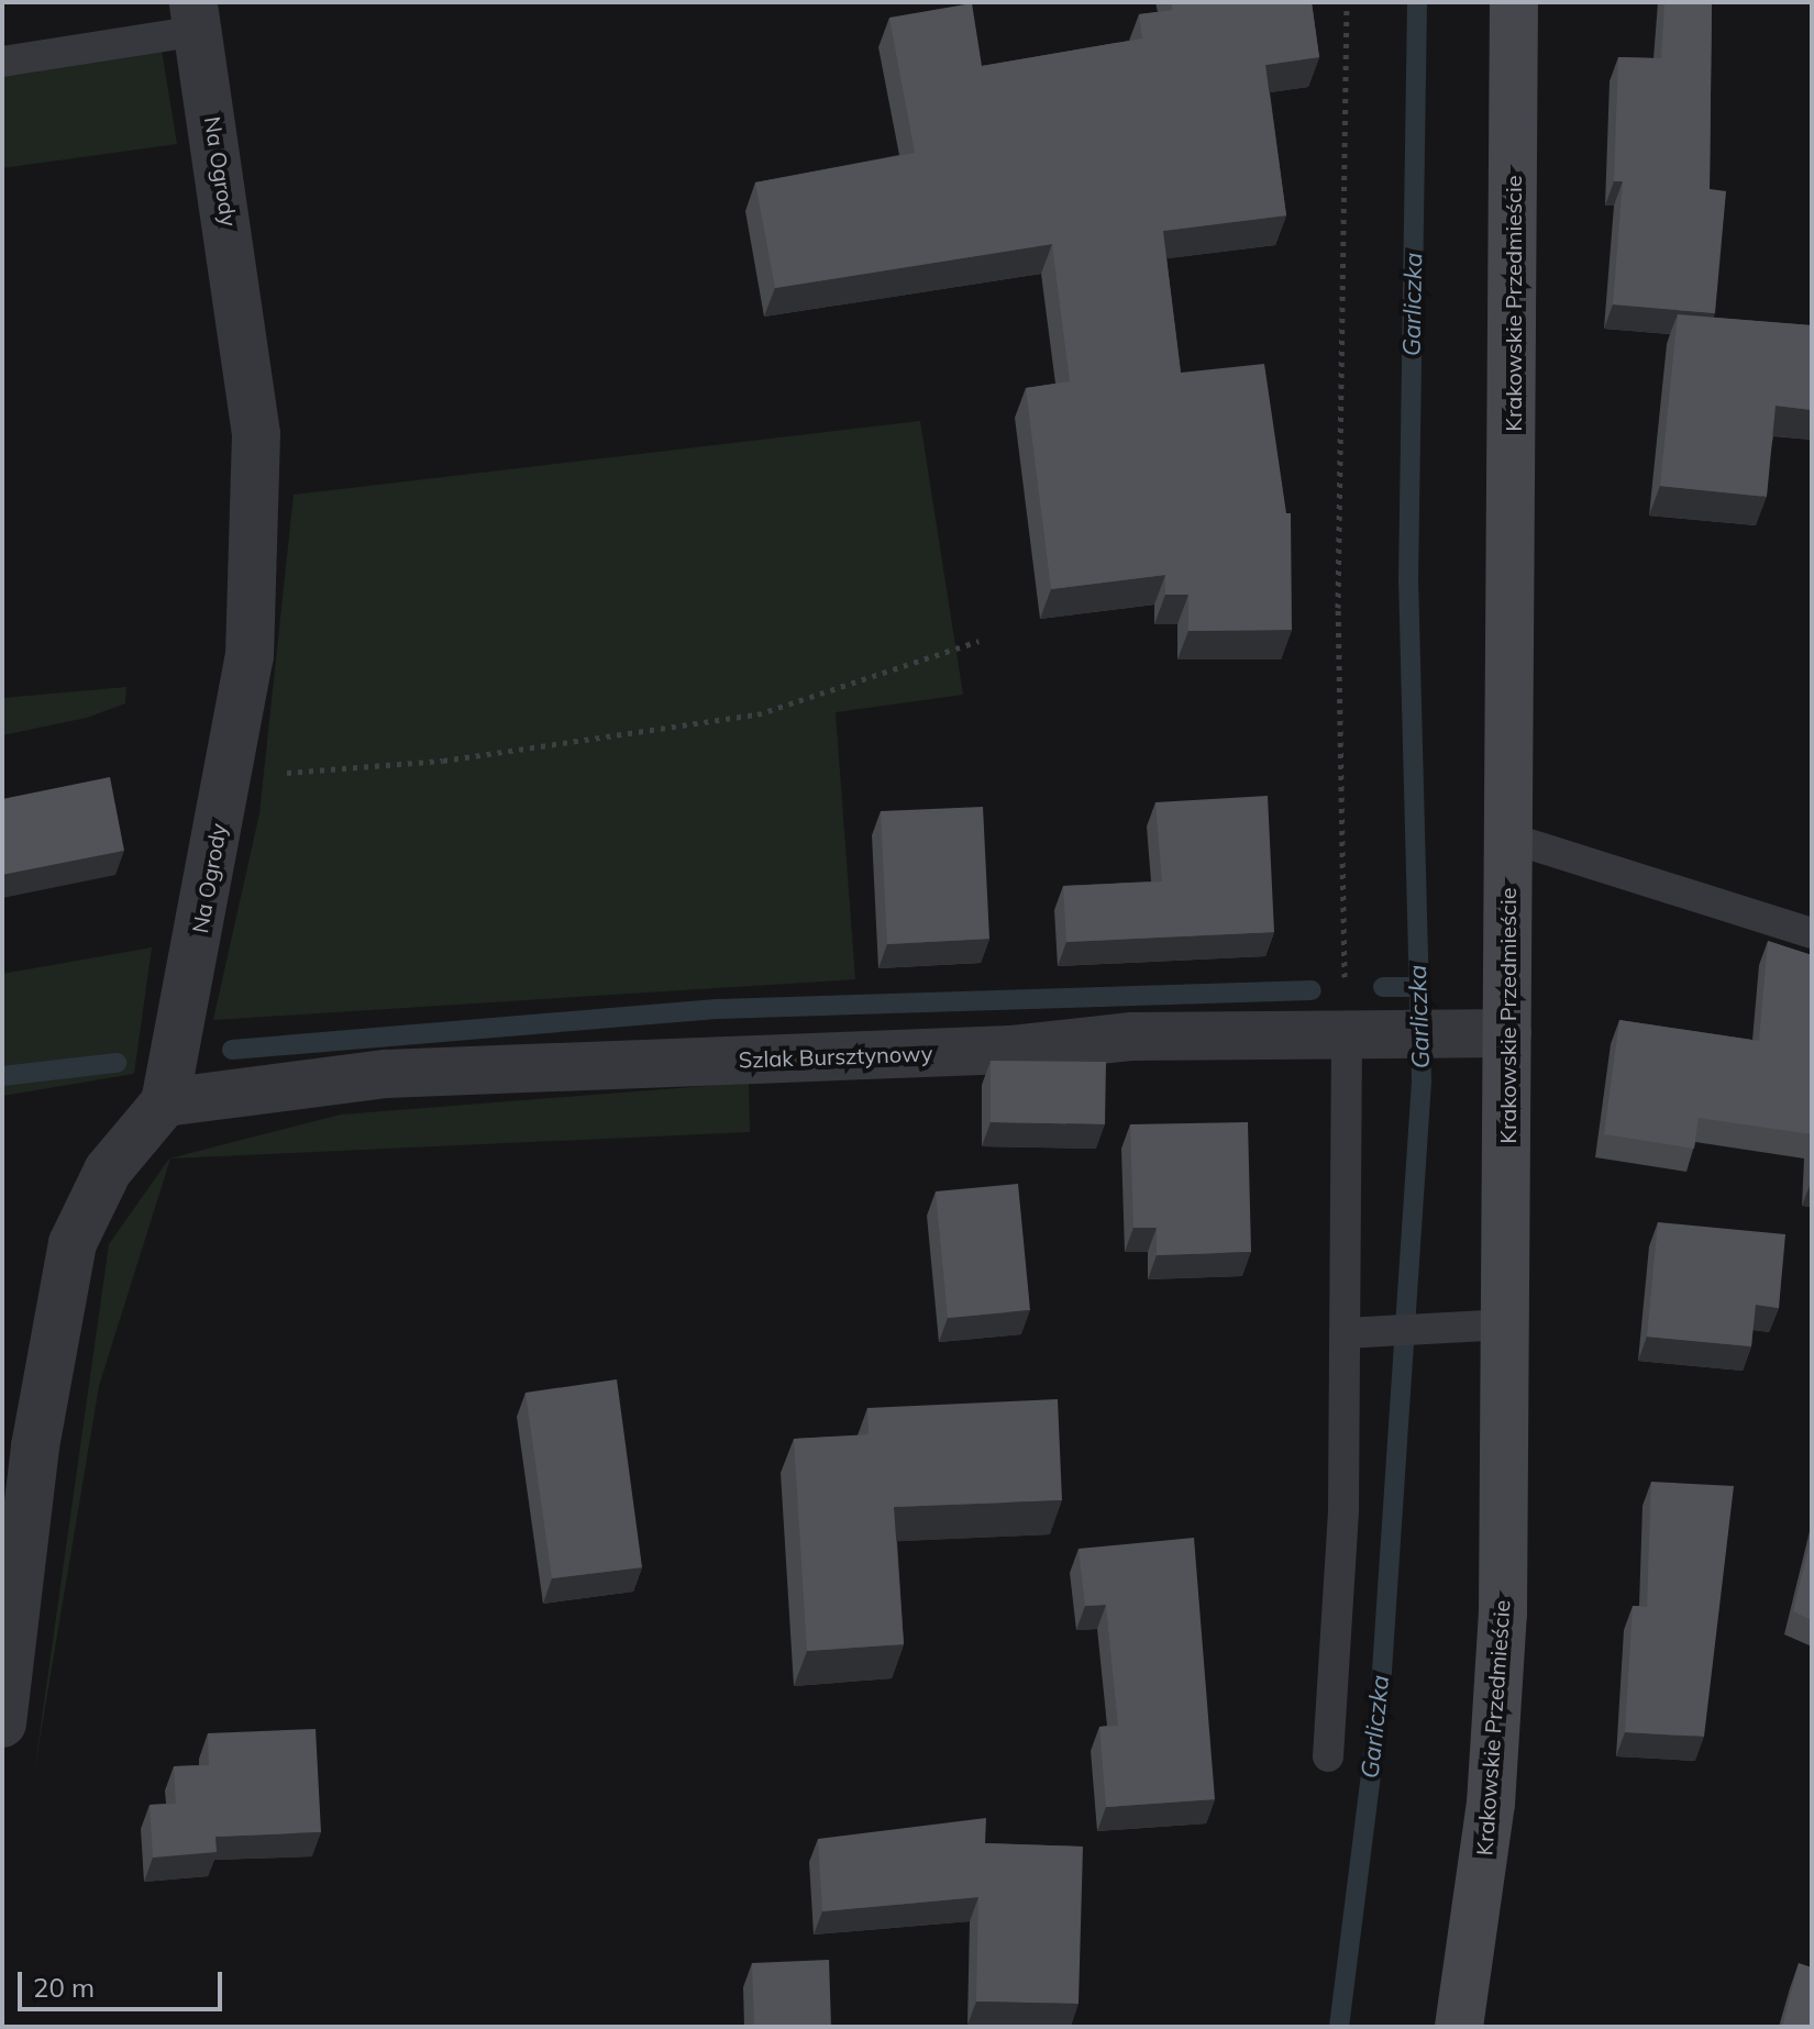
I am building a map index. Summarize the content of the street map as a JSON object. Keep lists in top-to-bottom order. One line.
{"streets":{"main road":["Krakowskie Przedmieście"],"street":["Na Ogrody","Szlak Bursztynowy"]},"crossings":[["Na Ogrody","Szlak Bursztynowy"],["Krakowskie Przedmieście","Szlak Bursztynowy"]],"water":["Garliczka"],"scale_bar":"20 m"}
